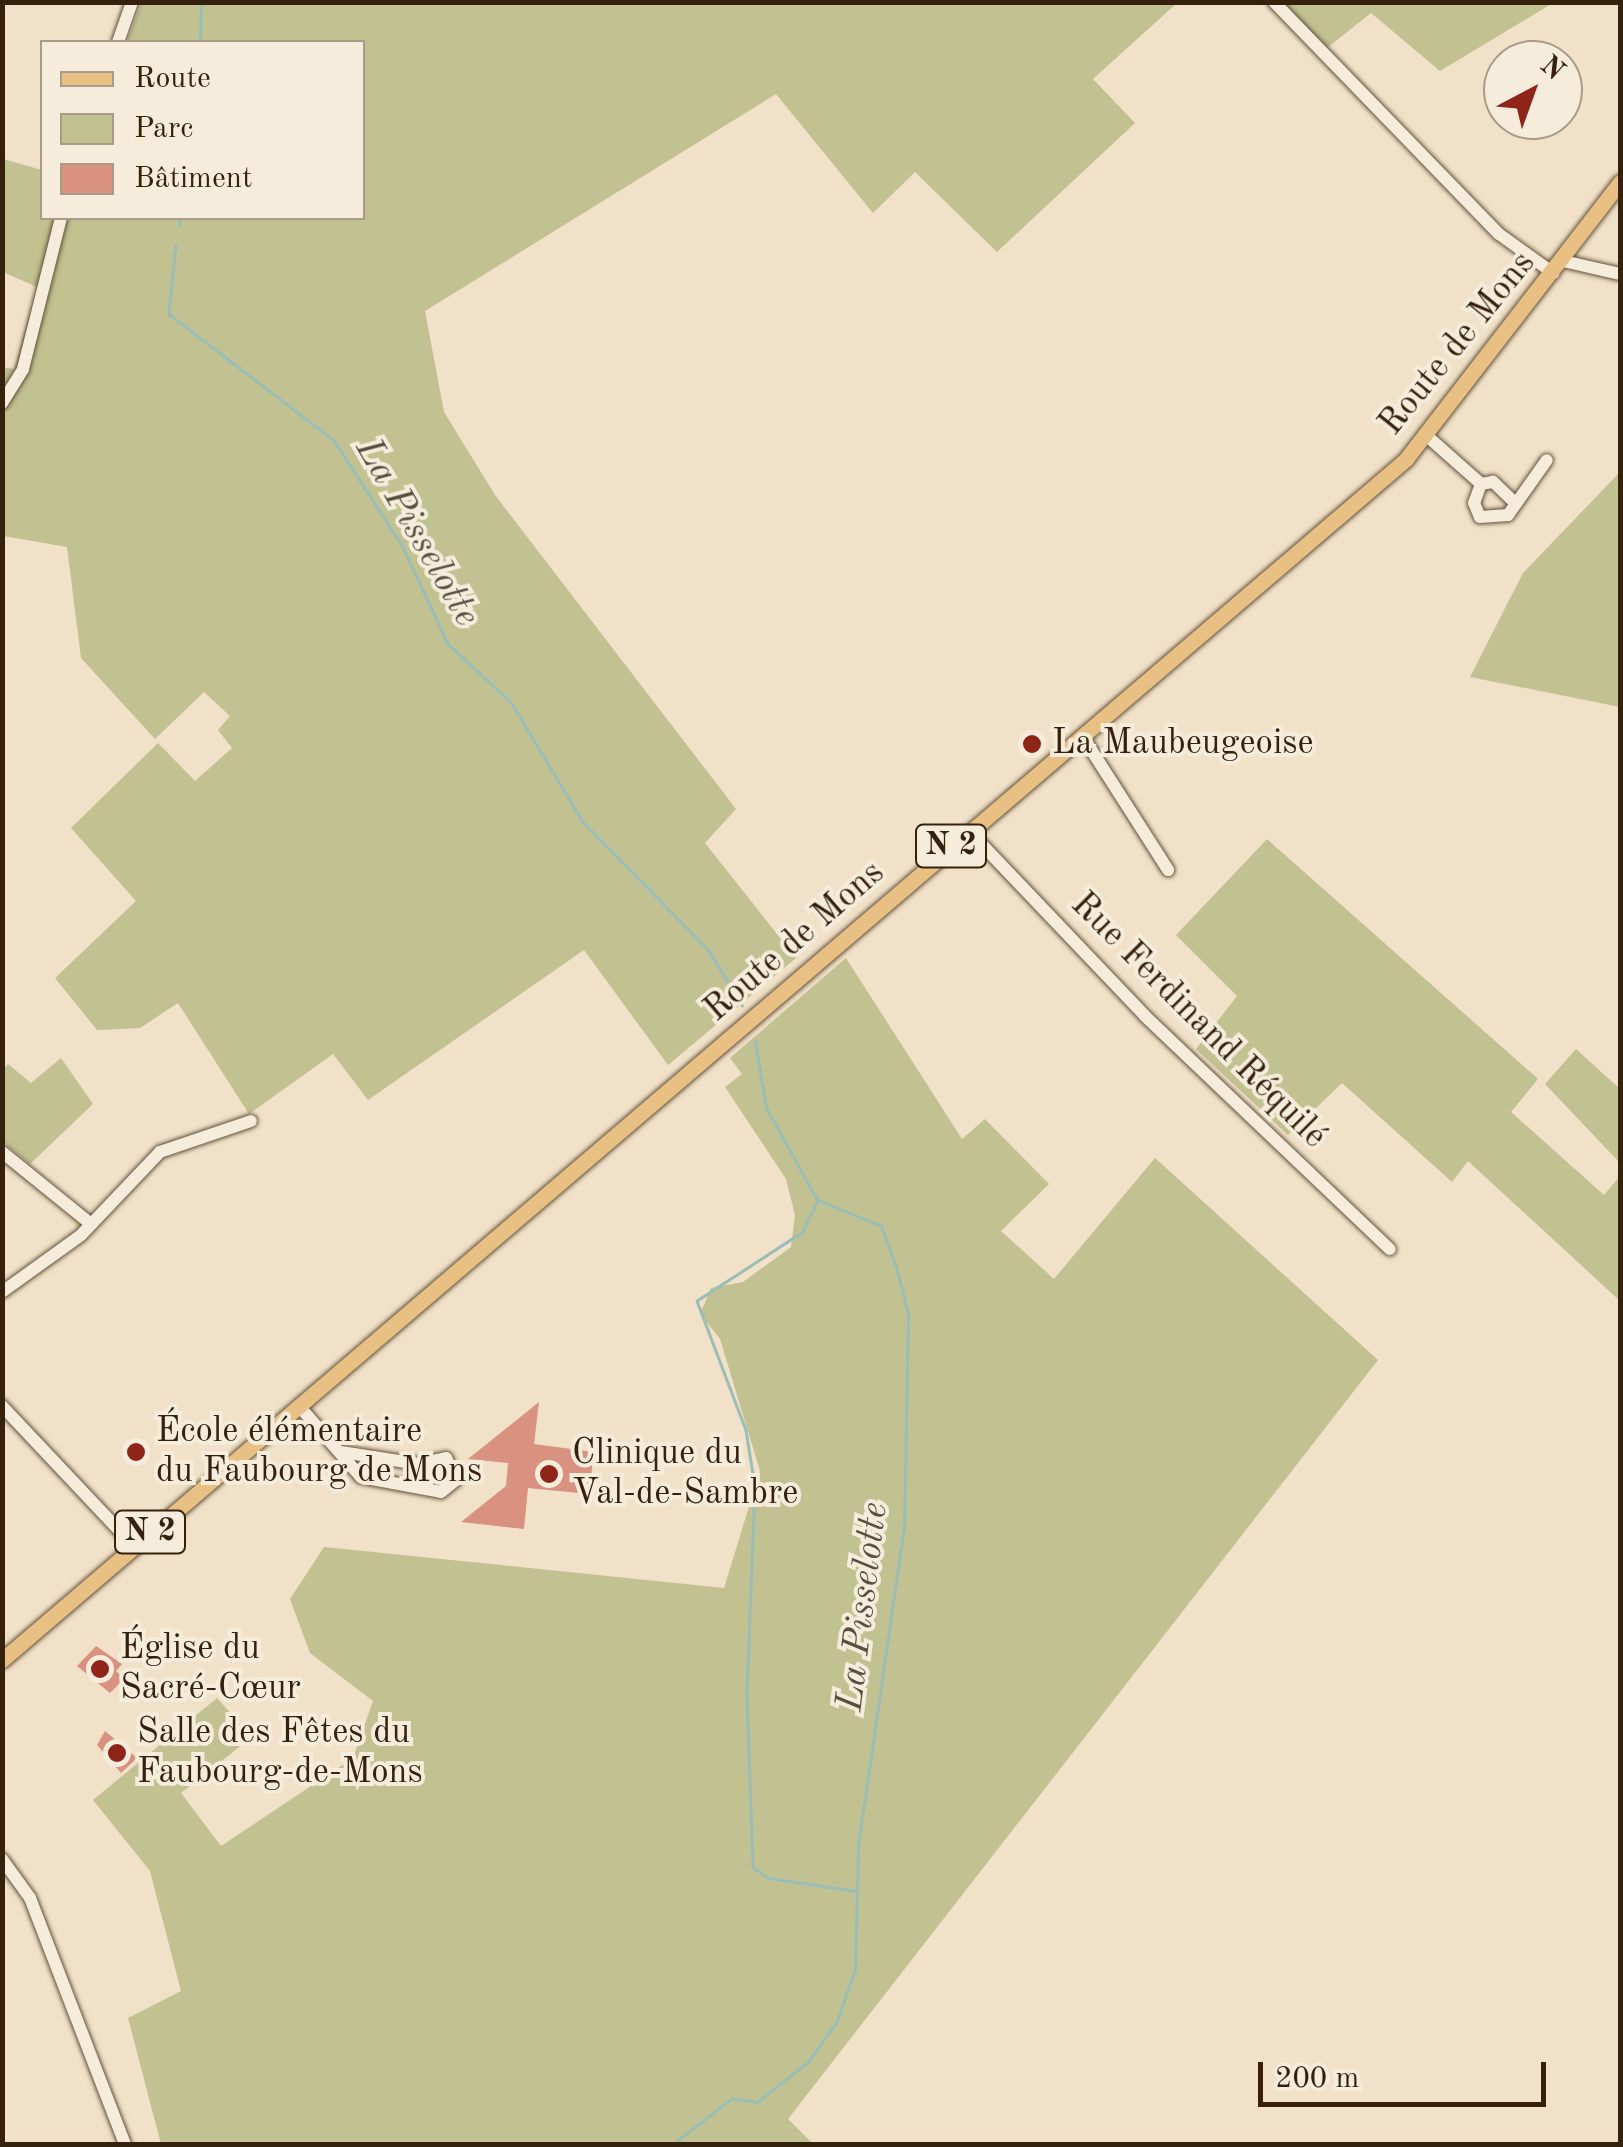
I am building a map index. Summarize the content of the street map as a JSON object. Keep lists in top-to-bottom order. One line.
{"streets":{"main road":["Route de Mons","N 2"],"street":["Rue Ferdinand Réquilé"]},"crossings":[["Route de Mons","Rue Ferdinand Réquilé"]],"water":["La Pisselotte"],"places":["La Maubeugeoise","École élémentaire du Faubourg de Mons","Clinique du Val-de-Sambre","Église du Sacré-Cœur","Salle des Fêtes du Faubourg-de-Mons"],"legend":["Route","Parc","Bâtiment"],"scale_bar":"200 m","north":"top right"}
